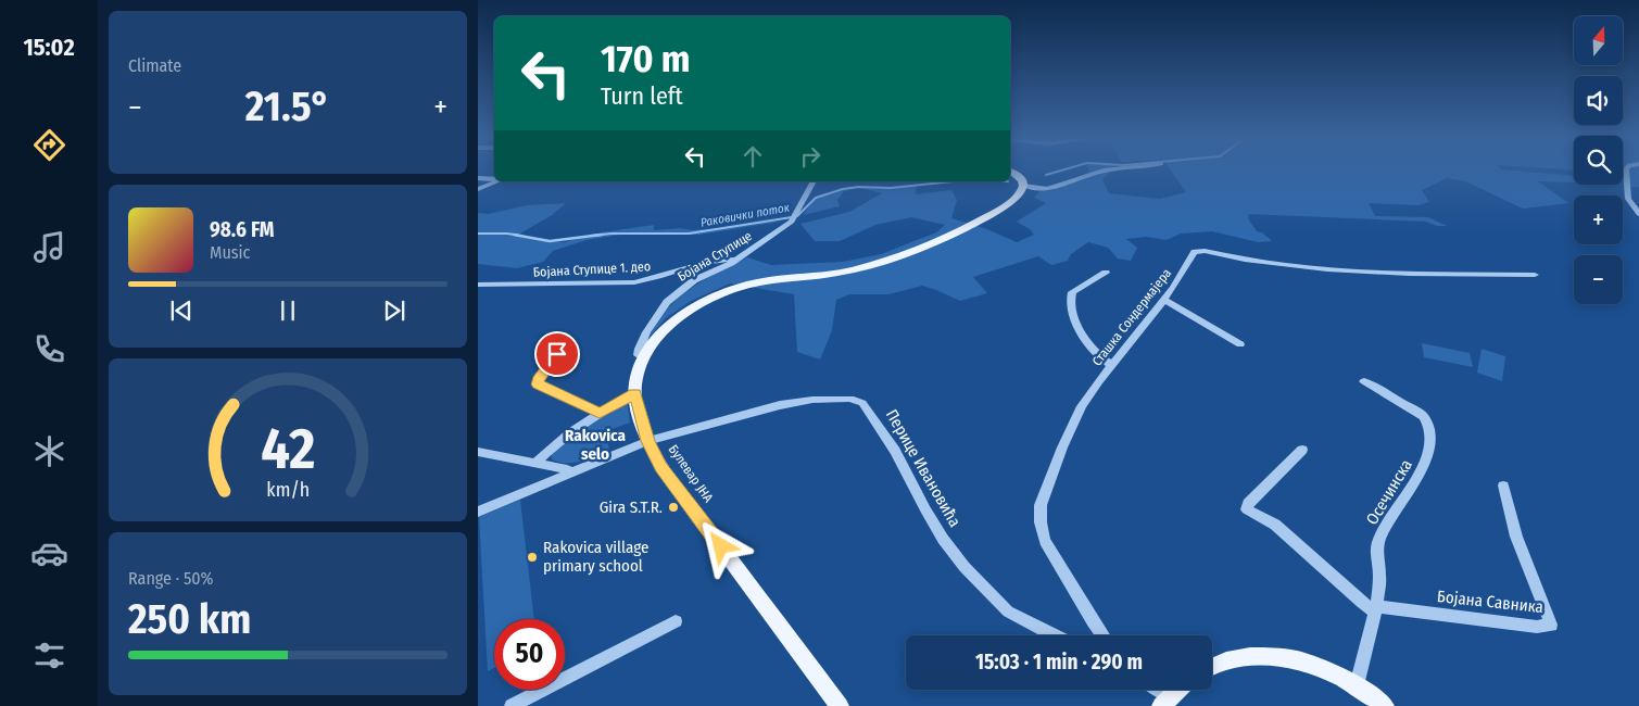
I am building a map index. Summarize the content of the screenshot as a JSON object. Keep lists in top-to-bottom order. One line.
{"streets":{"main road":["Булевар ЈНА"],"street":["Бојана Ступице","Бојана Ступице 1. део","Сташка Сондермајера","Перице Ивановића","Осечинска","Бојана Савника"]},"crossings":[["Бојана Ступице","Бојана Ступице 1. део"],["Бојана Ступице","Булевар ЈНА"],["Перице Ивановића","Булевар ЈНА"],["Осечинска","Бојана Савника"]],"districts":["Rakovica selo"],"water":["Раковички поток"],"places":["Gira S.T.R.","Rakovica village primary school"],"north":"top","page":{"tabs":"15:02","tile":["Climate",["Range · 50%","250 km"]],"map_buttons":["+","−"],"turn":["170 m","Turn left"],"heat":["−","21.5°","+"],"song":["98.6 FM","Music"],"limit":"50","trip":"15:03 · 1 min · 290 m","gauge":["42","km/h"]}}
